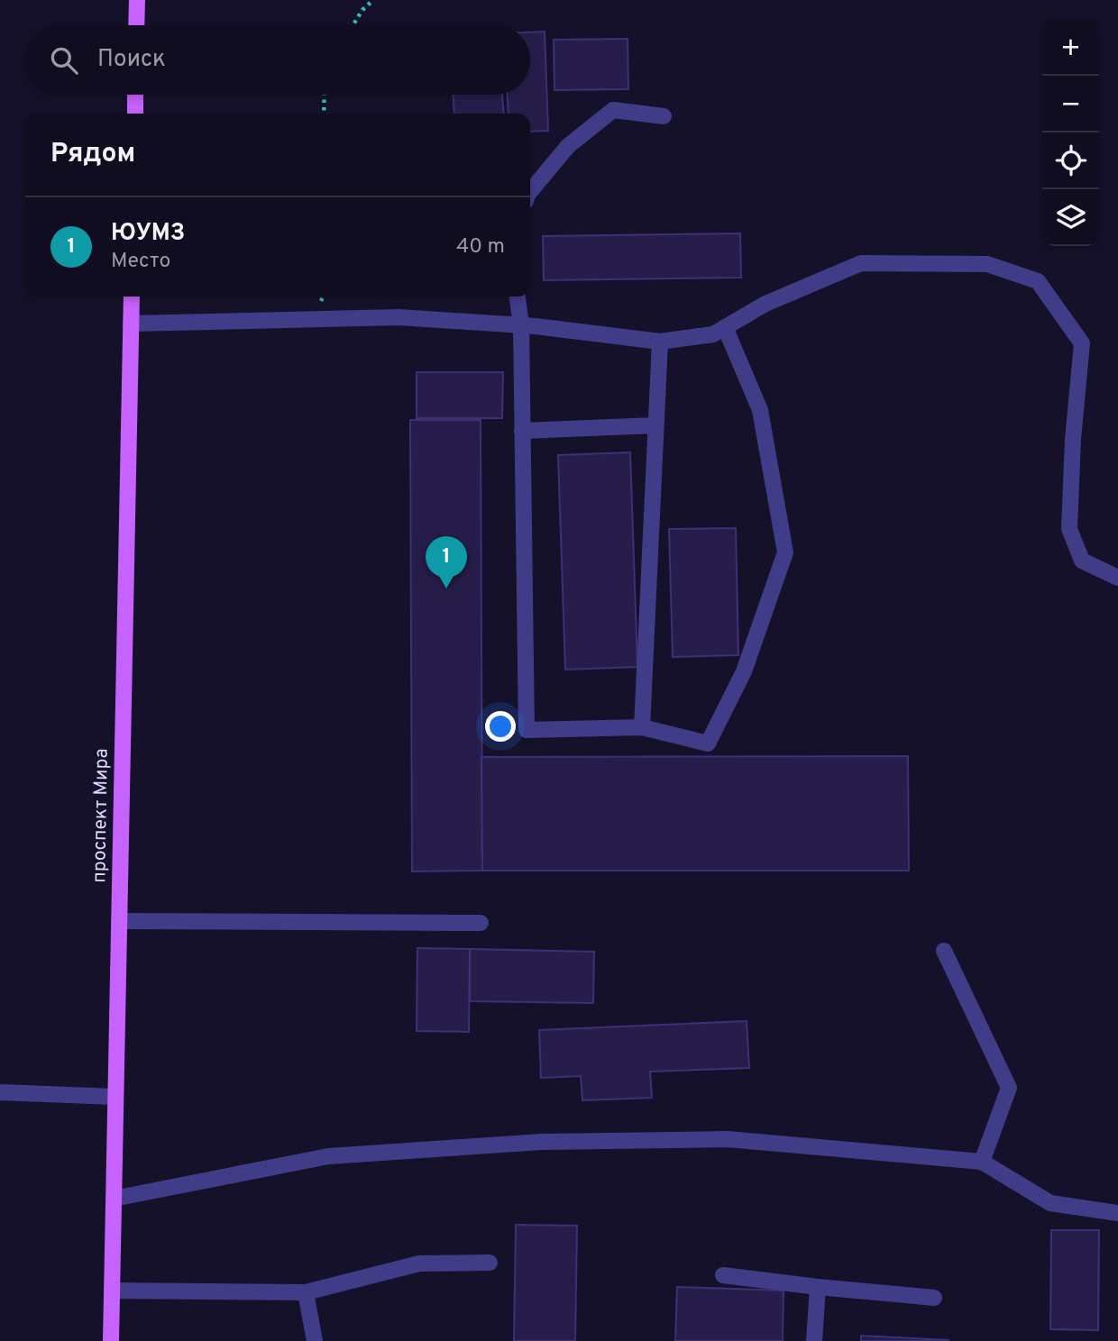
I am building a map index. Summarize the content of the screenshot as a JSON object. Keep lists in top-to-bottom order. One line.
{"streets":{"main road":["проспект Мира"]},"page":{"map_buttons":["+","−"],"search":"Поиск","heading":"Рядом","list":[{"mark":"1","name":"ЮУМЗ","note":"Место","value":"40 m"}],"pins":"1"}}
